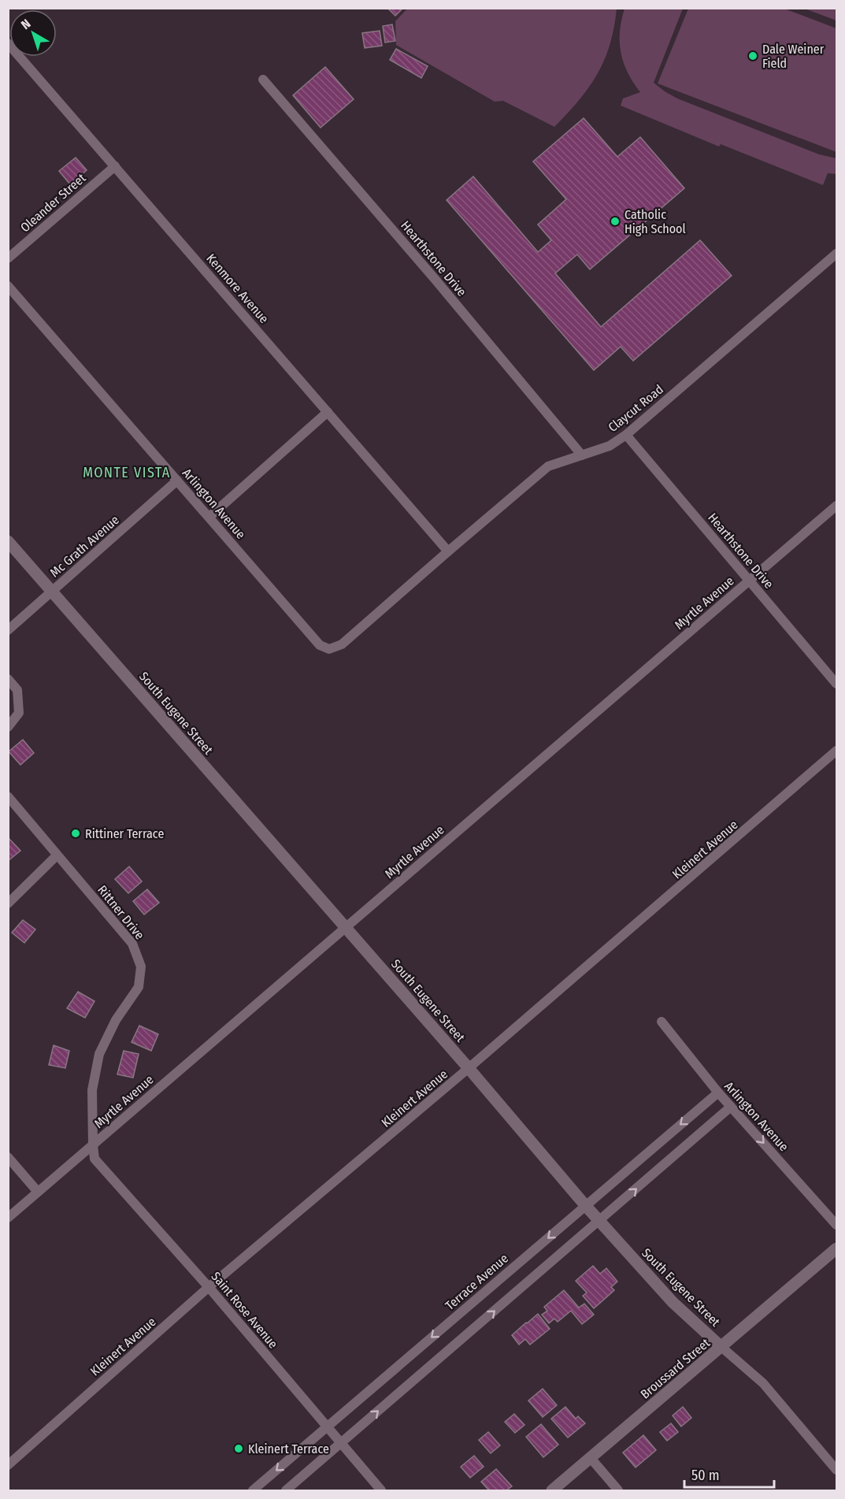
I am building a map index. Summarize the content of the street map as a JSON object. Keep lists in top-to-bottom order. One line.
{"streets":{"street":["Oleander Street","Hearthstone Drive","Kenmore Avenue","Claycut Road","Arlington Avenue","Mc Grath Avenue","Myrtle Avenue","South Eugene Street","Kleinert Avenue","Rittner Drive","Terrace Avenue","Saint Rose Avenue","Broussard Street"]},"crossings":[["Oleander Street","Kenmore Avenue"],["Hearthstone Drive","Claycut Road"],["Hearthstone Drive","Myrtle Avenue"],["Kenmore Avenue","Claycut Road"],["Claycut Road","Arlington Avenue"],["Arlington Avenue","Mc Grath Avenue"],["Arlington Avenue","Terrace Avenue"],["Mc Grath Avenue","South Eugene Street"],["Myrtle Avenue","South Eugene Street"],["Myrtle Avenue","Rittner Drive"],["Myrtle Avenue","Saint Rose Avenue"],["South Eugene Street","Kleinert Avenue"],["South Eugene Street","Terrace Avenue"],["South Eugene Street","Broussard Street"],["Kleinert Avenue","Saint Rose Avenue"],["Rittner Drive","Saint Rose Avenue"],["Terrace Avenue","Saint Rose Avenue"]],"districts":["MONTE VISTA"],"places":["Dale Weiner Field","Catholic High School","Rittiner Terrace","Kleinert Terrace"],"scale_bar":"50 m","north":"top left"}
